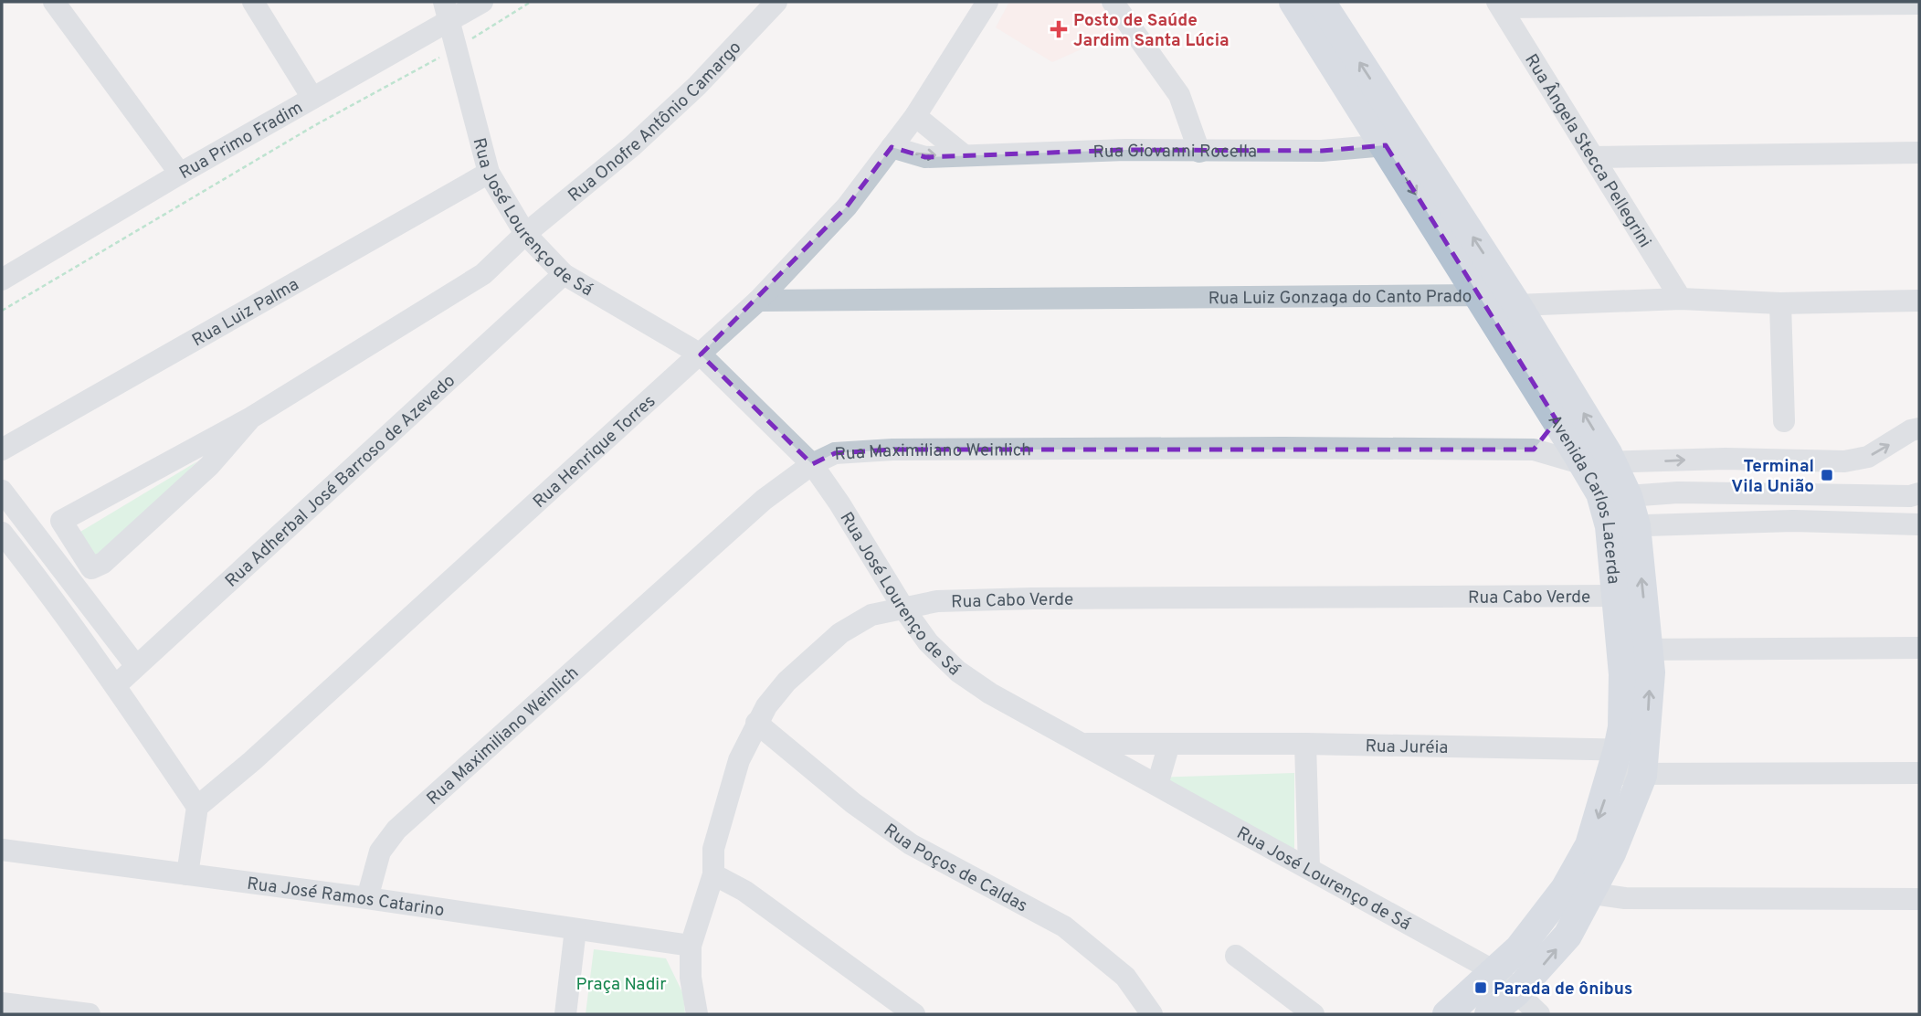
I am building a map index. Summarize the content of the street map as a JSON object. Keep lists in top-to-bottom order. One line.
{"streets":{"main road":["Avenida Carlos Lacerda"],"street":["Rua Onofre Antônio Camargo","Rua Primo Fradim","Rua Ângela Stecca Pellegrini","Rua Giovanni Rocella","Rua José Lourenço de Sá","Rua Luiz Gonzaga do Canto Prado","Rua Luiz Palma","Rua Henrique Torres","Rua Maximiliano Weinlich","Rua Adherbal José Barroso de Azevedo","Rua Cabo Verde","Rua Juréia","Rua Poços de Caldas","Rua José Ramos Catarino"]},"crossings":[["Rua Onofre Antônio Camargo","Rua José Lourenço de Sá"],["Rua Primo Fradim","Rua José Lourenço de Sá"],["Rua Ângela Stecca Pellegrini","Rua Luiz Gonzaga do Canto Prado"],["Rua Giovanni Rocella","Rua Henrique Torres"],["Rua Giovanni Rocella","Avenida Carlos Lacerda"],["Rua José Lourenço de Sá","Rua Luiz Palma"],["Rua José Lourenço de Sá","Rua Henrique Torres"],["Rua José Lourenço de Sá","Rua Maximiliano Weinlich"],["Rua José Lourenço de Sá","Rua Adherbal José Barroso de Azevedo"],["Rua José Lourenço de Sá","Avenida Carlos Lacerda"],["Rua José Lourenço de Sá","Rua Cabo Verde"],["Rua José Lourenço de Sá","Rua Juréia"],["Rua Luiz Gonzaga do Canto Prado","Rua Henrique Torres"],["Rua Luiz Gonzaga do Canto Prado","Avenida Carlos Lacerda"],["Rua Maximiliano Weinlich","Avenida Carlos Lacerda"],["Rua Maximiliano Weinlich","Rua José Ramos Catarino"],["Avenida Carlos Lacerda","Rua Cabo Verde"],["Avenida Carlos Lacerda","Rua Juréia"],["Rua Cabo Verde","Rua Poços de Caldas"],["Rua Cabo Verde","Rua José Ramos Catarino"]],"parks":["Praça Nadir"],"places":{"health":["Posto de Saúde Jardim Santa Lúcia"],"transit":["Terminal Vila União","Parada de ônibus"]}}
